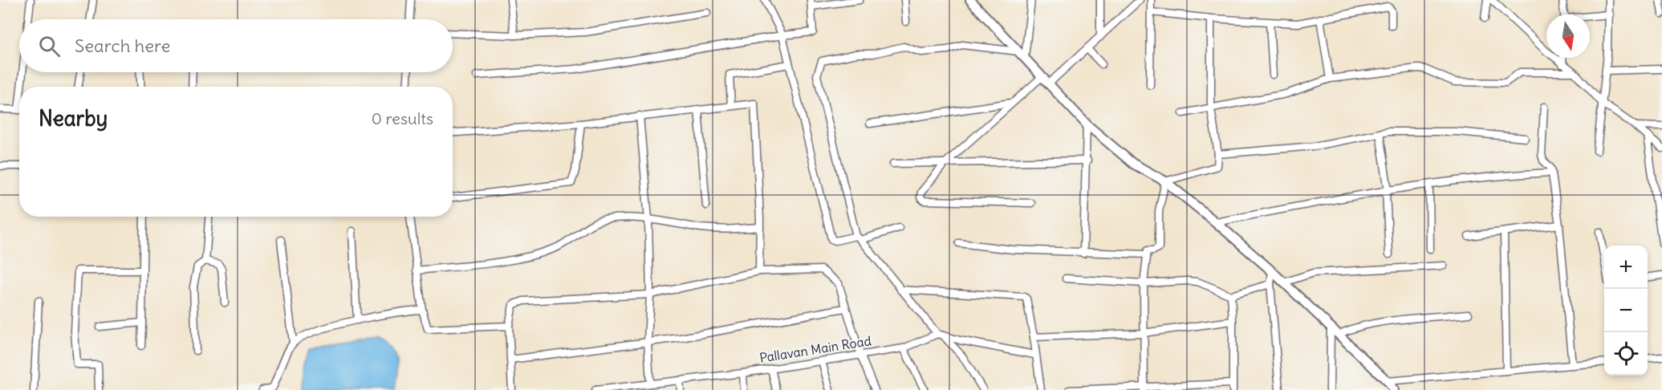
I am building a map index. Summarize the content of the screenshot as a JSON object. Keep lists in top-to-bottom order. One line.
{"streets":{"street":["Pallavan Main Road"]},"north":"bottom","page":{"search":"Search here","heading":["Nearby","0 results"],"map_buttons":["+","−"]}}
